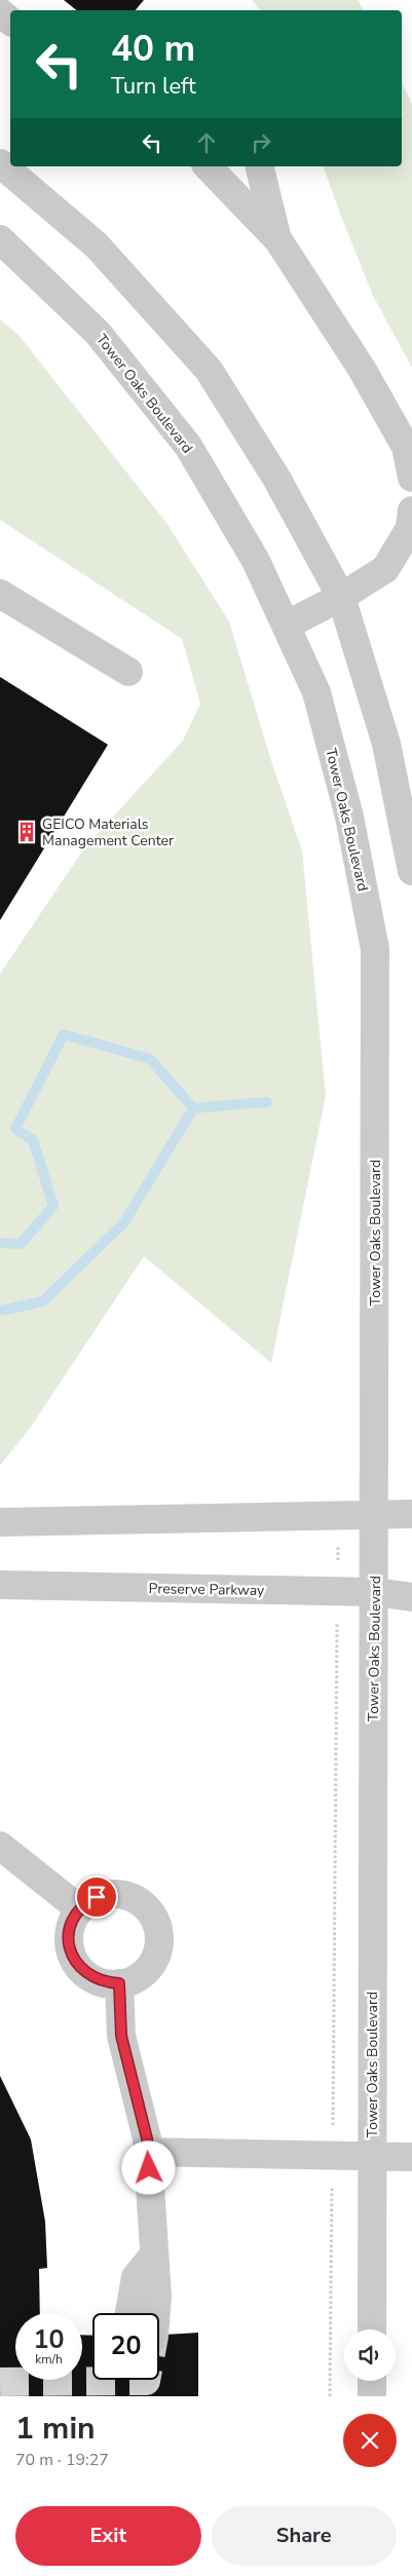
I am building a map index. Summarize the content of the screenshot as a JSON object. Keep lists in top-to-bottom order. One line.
{"streets":{"street":["Tower Oaks Boulevard","Preserve Parkway"]},"crossings":[["Tower Oaks Boulevard","Preserve Parkway"]],"places":{"building":["GEICO Materials Management Center"]},"page":{"turn":["40 m","Turn left"],"speed":"10 km/h","limit":"20","heading":["1 min","70 m · 19:27"],"buttons":["Exit","Share"]}}
